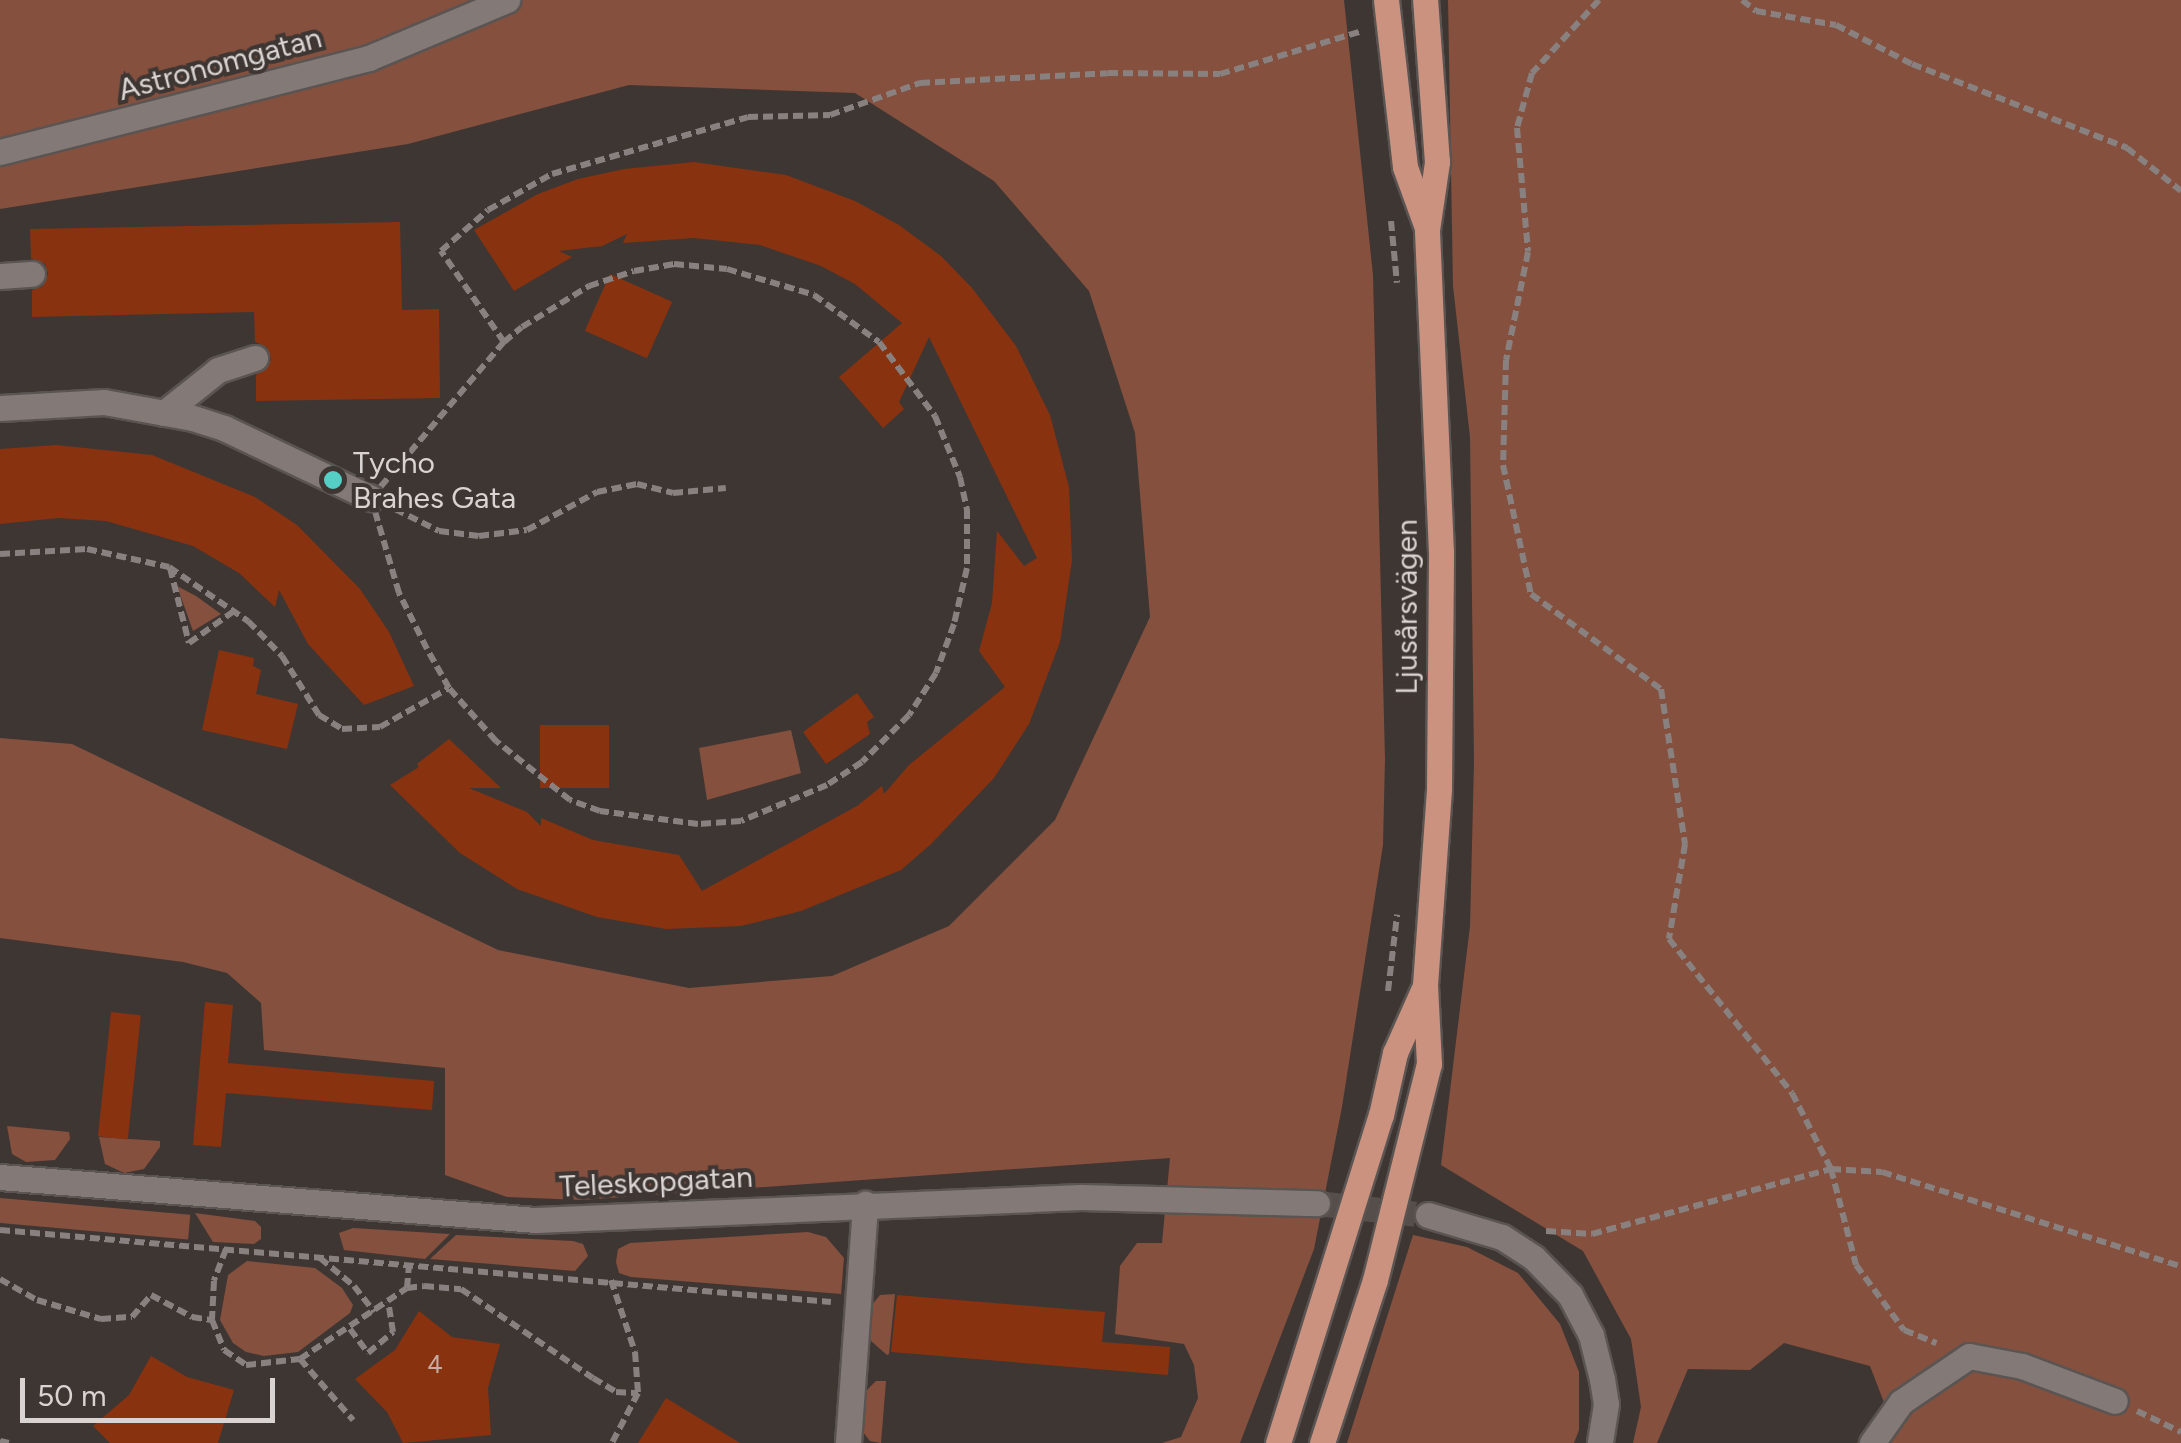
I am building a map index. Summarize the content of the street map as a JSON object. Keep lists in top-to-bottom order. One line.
{"streets":{"main road":["Ljusårsvägen"],"street":["Astronomgatan","Teleskopgatan"]},"places":["Tycho Brahes Gata"],"house_numbers":["4"],"scale_bar":"50 m"}
